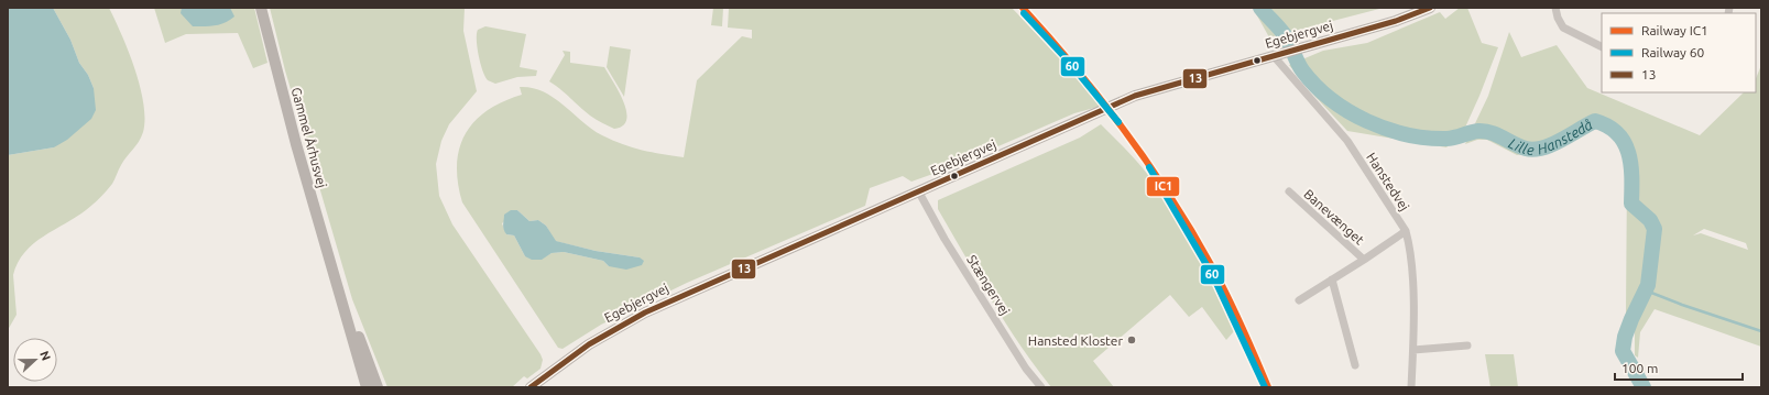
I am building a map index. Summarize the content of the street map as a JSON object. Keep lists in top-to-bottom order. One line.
{"streets":{"street":["Egebjergvej","Gammel Århusvej","Hanstedvej","Banevænget","Stængervej"]},"crossings":[["Egebjergvej","Hanstedvej"],["Egebjergvej","Stængervej"],["Hanstedvej","Banevænget"]],"water":["Lille Hanstedå"],"places":["Hansted Kloster"],"lines":["rail line IC1","transit line 13","rail line 60"],"legend":["Railway IC1","Railway 60","13"],"scale_bar":"100 m","north":"right"}
